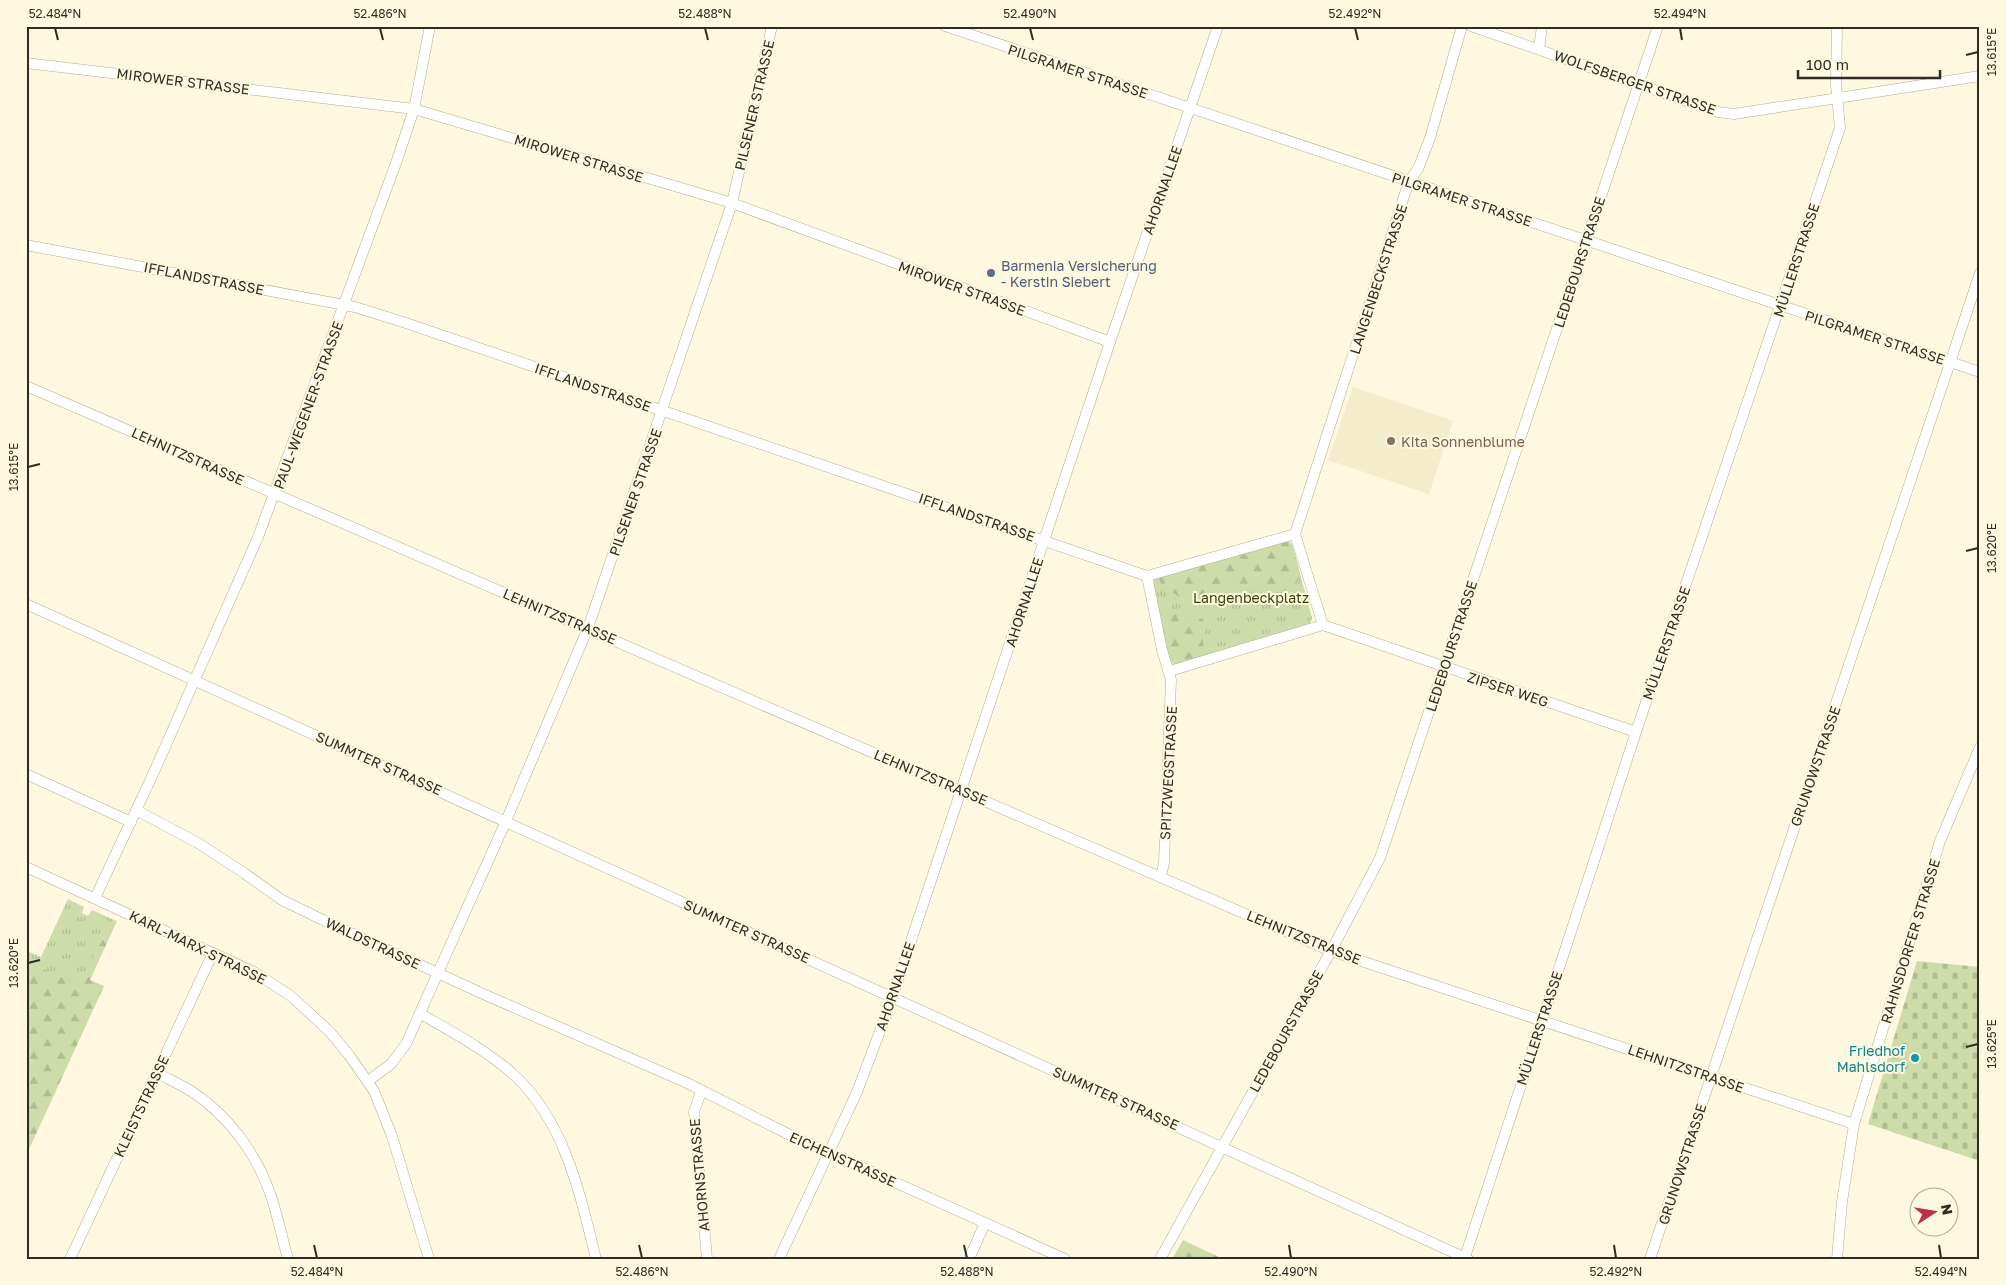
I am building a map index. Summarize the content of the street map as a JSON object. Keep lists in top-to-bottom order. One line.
{"streets":{"street":["PILGRAMER STRASSE","MIROWER STRASSE","WOLFSBERGER STRASSE","PILSENER STRASSE","AHORNALLEE","MÜLLERSTRASSE","LEDEBOURSTRASSE","IFFLANDSTRASSE","LANGENBECKSTRASSE","PAUL-WEGENER-STRASSE","LEHNITZSTRASSE","ZIPSER WEG","SUMMTER STRASSE","GRUNOWSTRASSE","SPITZWEGSTRASSE","RAHNSDORFER STRASSE","WALDSTRASSE","KARL-MARX-STRASSE","KLEISTSTRASSE","EICHENSTRASSE","AHORNSTRASSE"]},"crossings":[["PILGRAMER STRASSE","AHORNALLEE"],["PILGRAMER STRASSE","MÜLLERSTRASSE"],["PILGRAMER STRASSE","LEDEBOURSTRASSE"],["PILGRAMER STRASSE","LANGENBECKSTRASSE"],["PILGRAMER STRASSE","GRUNOWSTRASSE"],["MIROWER STRASSE","PILSENER STRASSE"],["MIROWER STRASSE","AHORNALLEE"],["MIROWER STRASSE","PAUL-WEGENER-STRASSE"],["WOLFSBERGER STRASSE","MÜLLERSTRASSE"],["WOLFSBERGER STRASSE","LEDEBOURSTRASSE"],["PILSENER STRASSE","IFFLANDSTRASSE"],["PILSENER STRASSE","LEHNITZSTRASSE"],["PILSENER STRASSE","SUMMTER STRASSE"],["PILSENER STRASSE","WALDSTRASSE"],["PILSENER STRASSE","KARL-MARX-STRASSE"],["AHORNALLEE","IFFLANDSTRASSE"],["AHORNALLEE","LEHNITZSTRASSE"],["AHORNALLEE","SUMMTER STRASSE"],["AHORNALLEE","EICHENSTRASSE"],["MÜLLERSTRASSE","LEHNITZSTRASSE"],["MÜLLERSTRASSE","ZIPSER WEG"],["MÜLLERSTRASSE","SUMMTER STRASSE"],["LEDEBOURSTRASSE","LEHNITZSTRASSE"],["LEDEBOURSTRASSE","ZIPSER WEG"],["LEDEBOURSTRASSE","SUMMTER STRASSE"],["IFFLANDSTRASSE","PAUL-WEGENER-STRASSE"],["PAUL-WEGENER-STRASSE","LEHNITZSTRASSE"],["PAUL-WEGENER-STRASSE","SUMMTER STRASSE"],["PAUL-WEGENER-STRASSE","WALDSTRASSE"],["PAUL-WEGENER-STRASSE","KARL-MARX-STRASSE"],["LEHNITZSTRASSE","GRUNOWSTRASSE"],["LEHNITZSTRASSE","SPITZWEGSTRASSE"],["LEHNITZSTRASSE","RAHNSDORFER STRASSE"],["WALDSTRASSE","EICHENSTRASSE"],["KARL-MARX-STRASSE","KLEISTSTRASSE"],["EICHENSTRASSE","AHORNSTRASSE"]],"parks":["Langenbeckplatz"],"places":["Barmenia Versicherung - Kerstin Siebert","Kita Sonnenblume","Friedhof Mahlsdorf"],"scale_bar":"100 m","north":"right","coordinates":["52.484°N","52.486°N","52.488°N","52.490°N","52.492°N","52.494°N","13.615°E","13.620°E","13.625°E"]}
